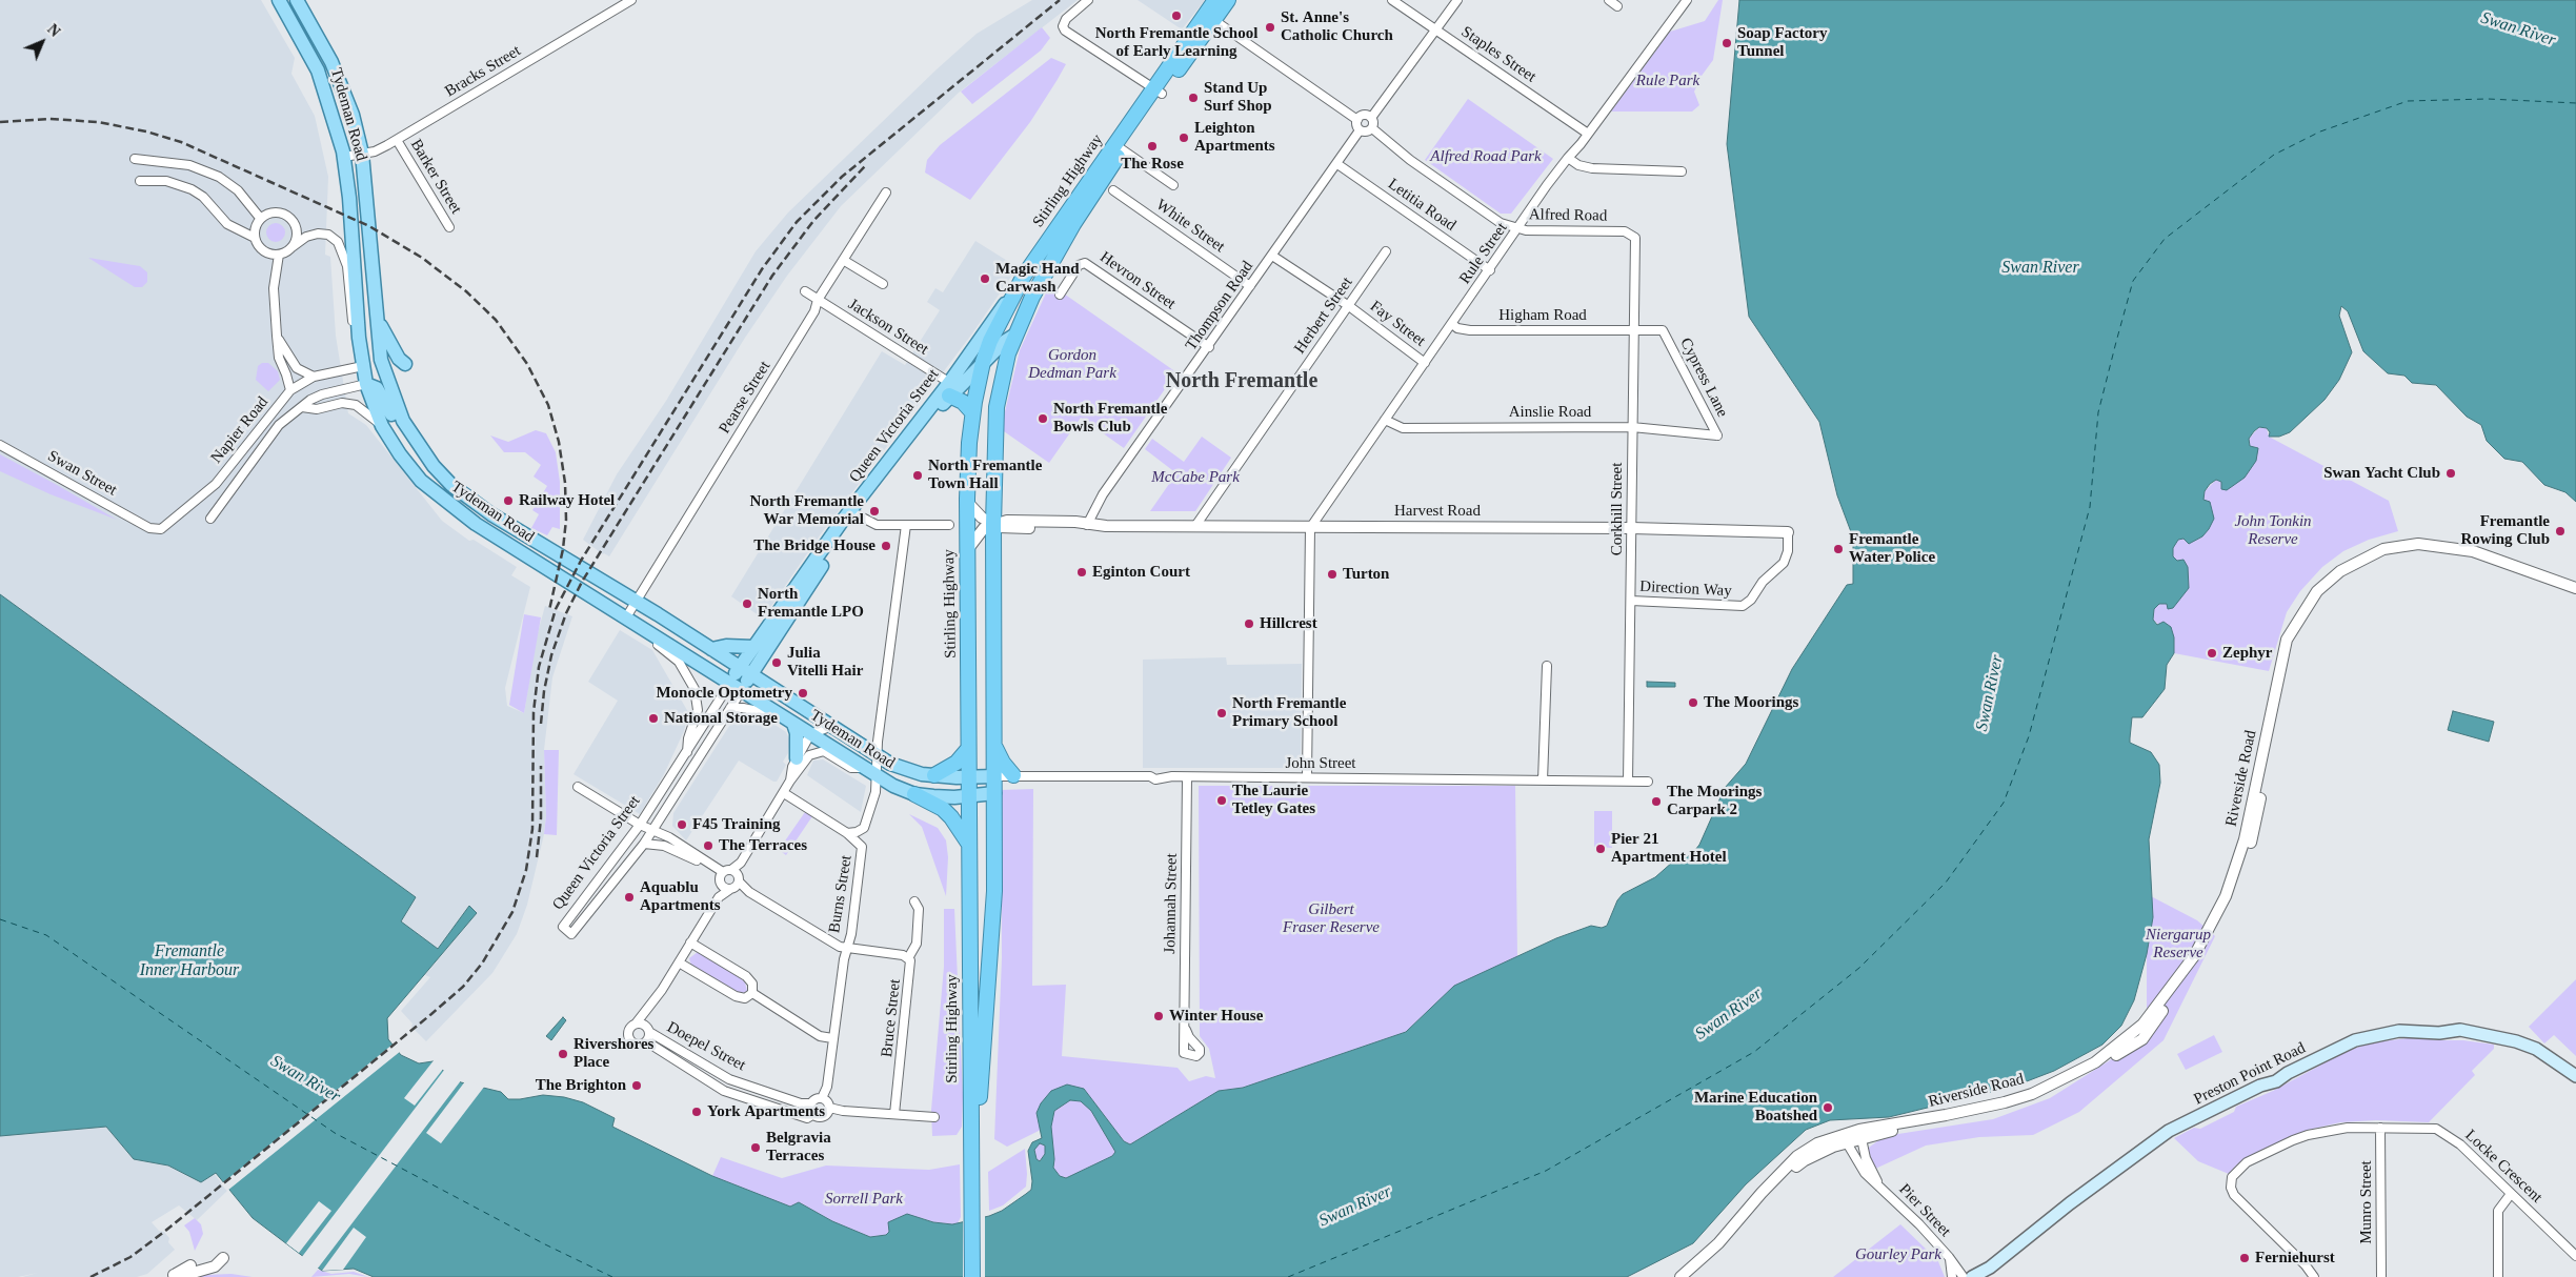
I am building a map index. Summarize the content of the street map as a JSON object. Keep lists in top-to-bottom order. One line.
{"streets":{"highway":["Stirling Highway"],"main road":["Tydeman Road","Queen Victoria Street","Preston Point Road"],"street":["Staples Street","Bracks Street","Barker Street","Letitia Road","Alfred Road","White Street","Rule Street","Hevron Street","Thompson Road","Herbert Street","Higham Road","Fay Street","Jackson Street","Cypress Lane","Pearse Street","Ainslie Road","Napier Road","Swan Street","Corkhill Street","Harvest Road","Direction Way","John Street","Riverside Road","Burns Street","Johannah Street","Bruce Street","Doepel Street","Locke Crescent","Munro Street","Pier Street"]},"crossings":[["Staples Street","Rule Street"],["Bracks Street","Tydeman Road"],["Bracks Street","Barker Street"],["Tydeman Road","Stirling Highway"],["Tydeman Road","Pearse Street"],["Tydeman Road","Queen Victoria Street"],["Tydeman Road","Napier Road"],["Tydeman Road","John Street"],["Tydeman Road","Burns Street"],["Stirling Highway","Queen Victoria Street"],["Stirling Highway","Harvest Road"],["Stirling Highway","John Street"],["Letitia Road","Rule Street"],["Letitia Road","Thompson Road"],["Alfred Road","Rule Street"],["Alfred Road","Thompson Road"],["Alfred Road","Corkhill Street"],["White Street","Thompson Road"],["Rule Street","Higham Road"],["Rule Street","Fay Street"],["Rule Street","Ainslie Road"],["Rule Street","Harvest Road"],["Hevron Street","Thompson Road"],["Thompson Road","Fay Street"],["Thompson Road","Harvest Road"],["Herbert Street","Fay Street"],["Herbert Street","Harvest Road"],["Higham Road","Cypress Lane"],["Higham Road","Corkhill Street"],["Jackson Street","Pearse Street"],["Jackson Street","Queen Victoria Street"],["Cypress Lane","Ainslie Road"],["Cypress Lane","Corkhill Street"],["Ainslie Road","Corkhill Street"],["Napier Road","Swan Street"],["Corkhill Street","Harvest Road"],["Corkhill Street","Direction Way"],["Corkhill Street","John Street"],["Harvest Road","Direction Way"],["John Street","Johannah Street"],["Riverside Road","Pier Street"],["Burns Street","Bruce Street"],["Burns Street","Doepel Street"],["Preston Point Road","Pier Street"],["Locke Crescent","Munro Street"]],"districts":["North Fremantle"],"water":["Swan River","Fremantle Inner Harbour"],"parks":["Rule Park","Alfred Road Park","Gordon Dedman Park","McCabe Park","John Tonkin Reserve","Gilbert Fraser Reserve","Niergarup Reserve","Sorrell Park","Gourley Park"],"places":["North Fremantle School of Early Learning","St. Anne's Catholic Church","Soap Factory Tunnel","Stand Up Surf Shop","Leighton Apartments","The Rose","Magic Hand Carwash","North Fremantle Bowls Club","Swan Yacht Club","North Fremantle Town Hall","Railway Hotel","North Fremantle War Memorial","Fremantle Rowing Club","The Bridge House","Fremantle Water Police","Eginton Court","Turton","North Fremantle LPO","Hillcrest","Zephyr","Julia Vitelli Hair","Monocle Optometry","The Moorings","North Fremantle Primary School","National Storage","The Laurie Tetley Gates","The Moorings Carpark 2","F45 Training","The Terraces","Pier 21 Apartment Hotel","Aquablu Apartments","Winter House","Rivershores Place","The Brighton","Marine Education Boatshed","York Apartments","Belgravia Terraces","Ferniehurst"],"north":"top right"}
